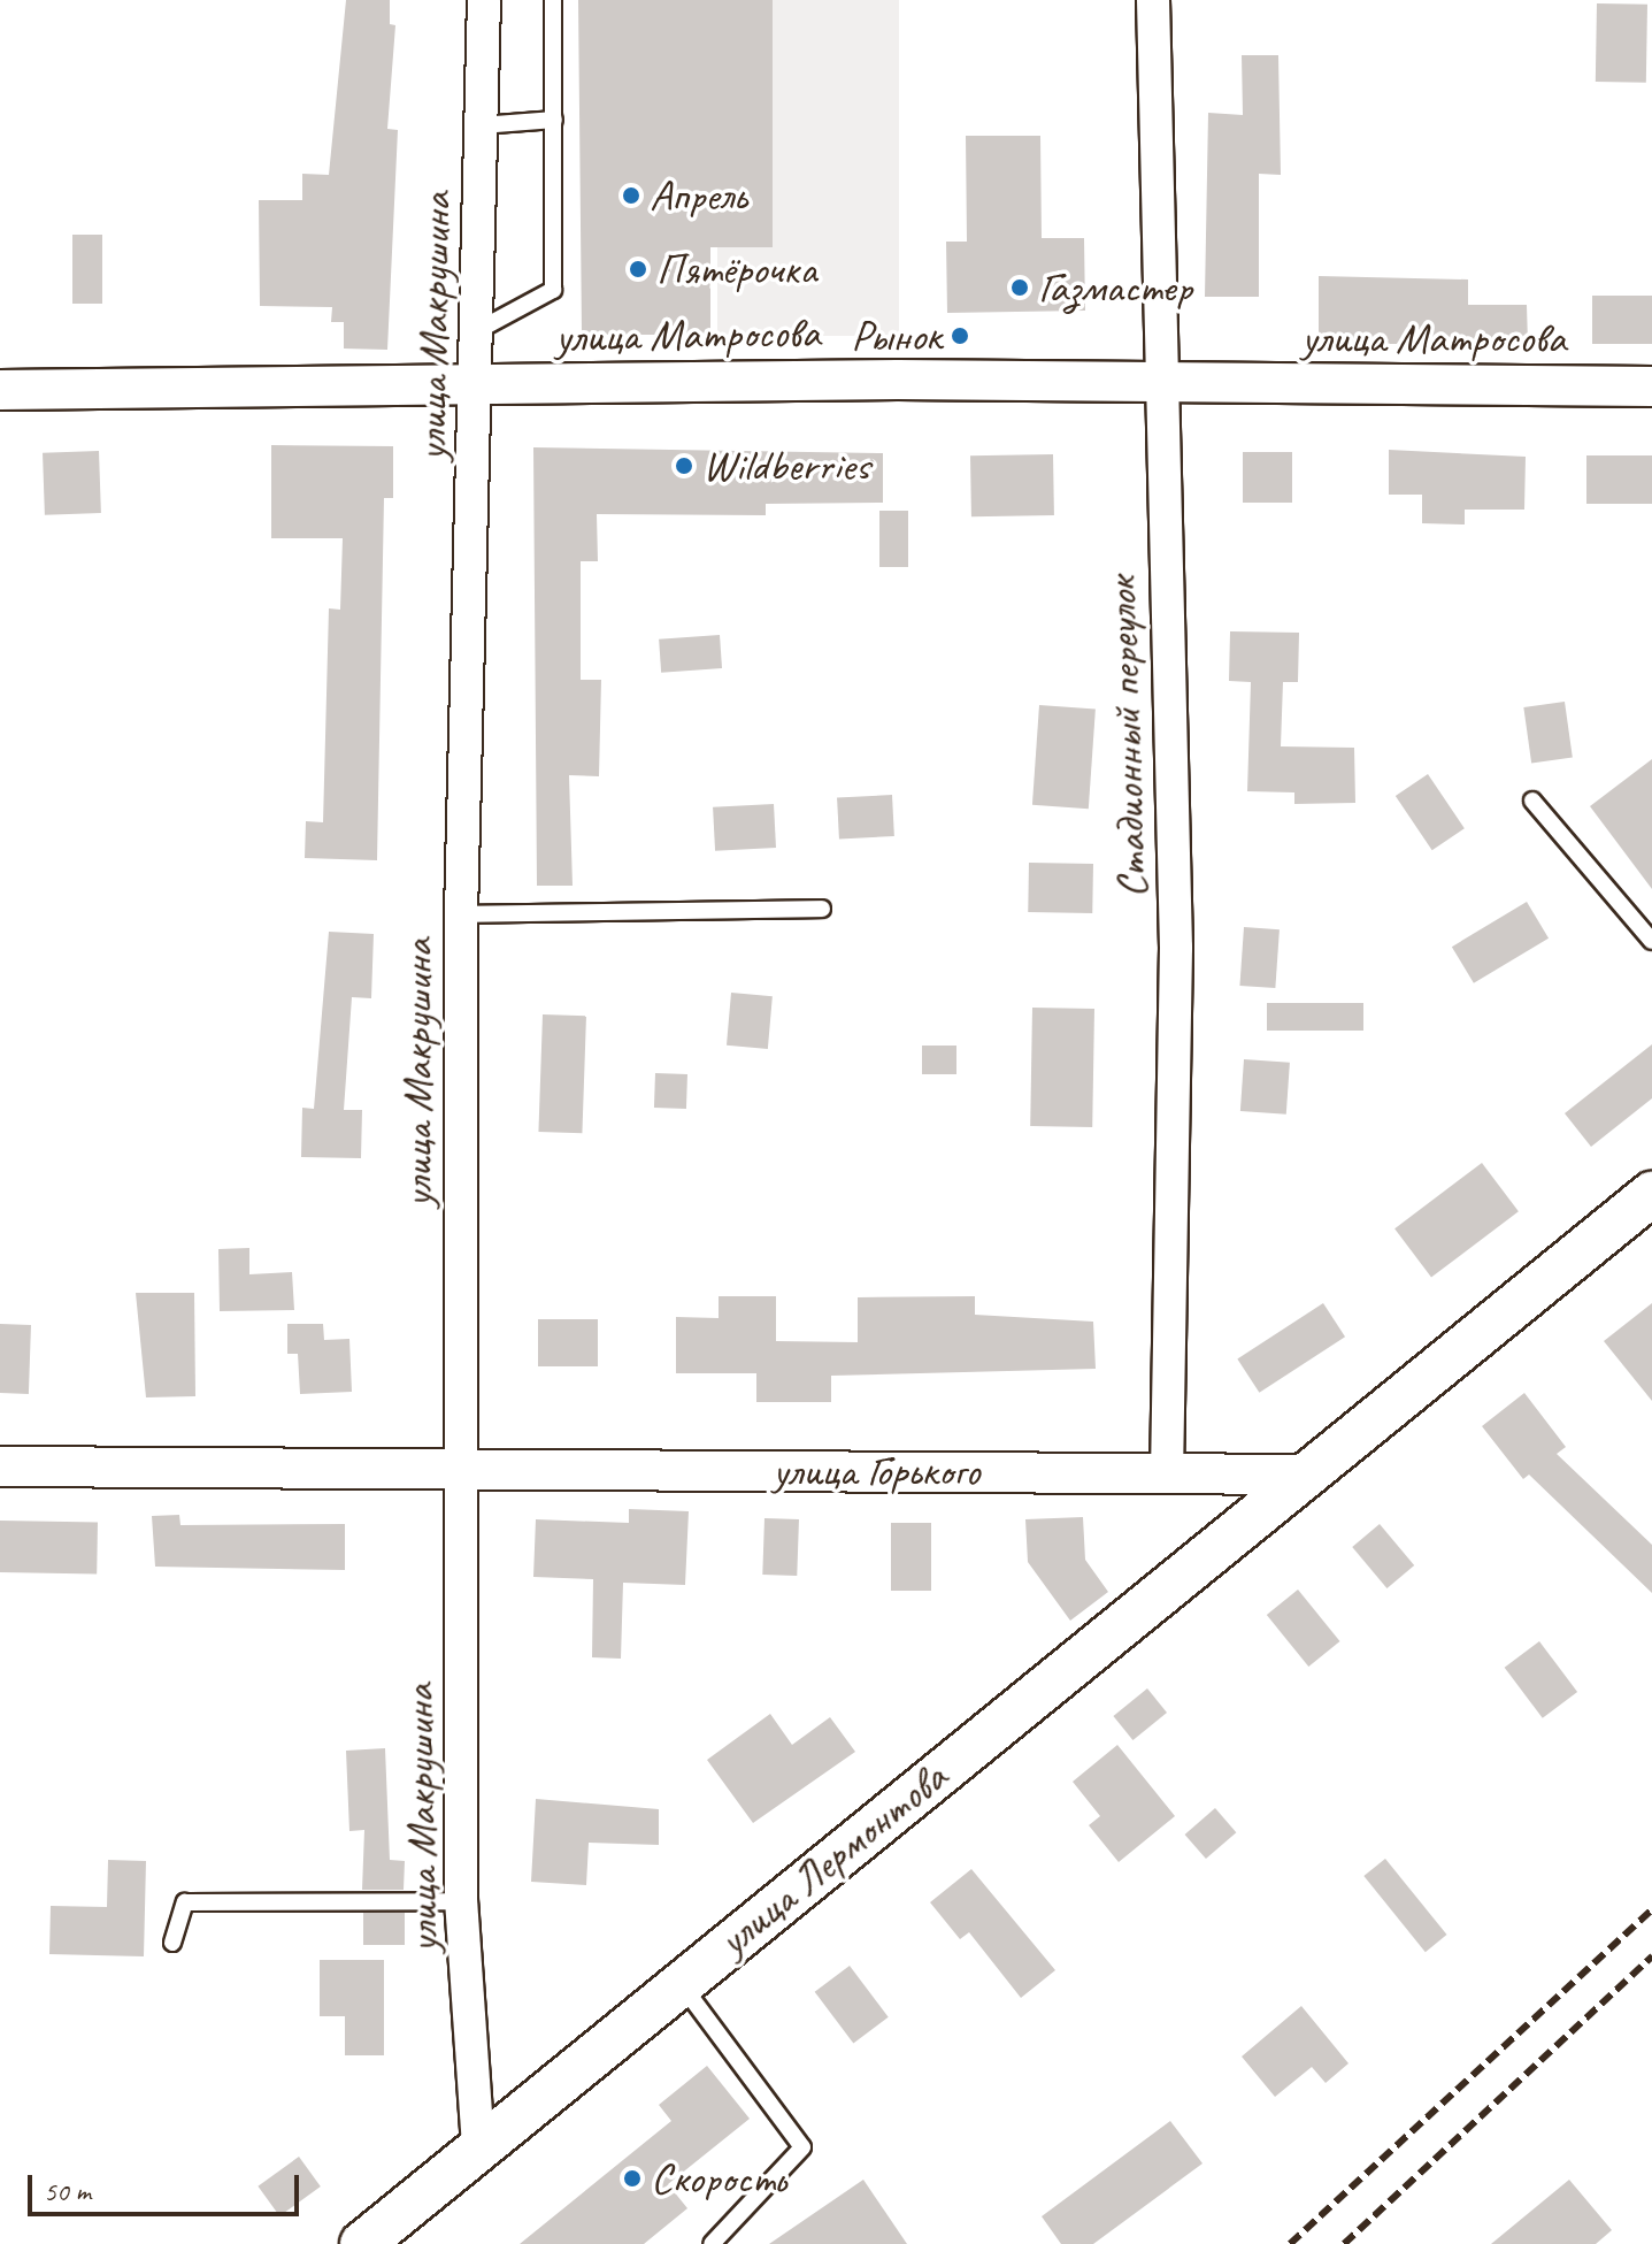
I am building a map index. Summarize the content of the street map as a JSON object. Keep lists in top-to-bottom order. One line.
{"streets":{"main road":["улица Лермонтова"],"street":["улица Макрушина","улица Матросова","Стадионный переулок","улица Горького"]},"crossings":[["улица Макрушина","улица Матросова"],["улица Макрушина","улица Горького"],["улица Макрушина","улица Лермонтова"],["улица Матросова","Стадионный переулок"],["Стадионный переулок","улица Горького"],["улица Горького","улица Лермонтова"]],"places":["Апрель","Пятёрочка","Газмастер","Рынок","Wildberries","Скорость"],"scale_bar":"50 m"}
